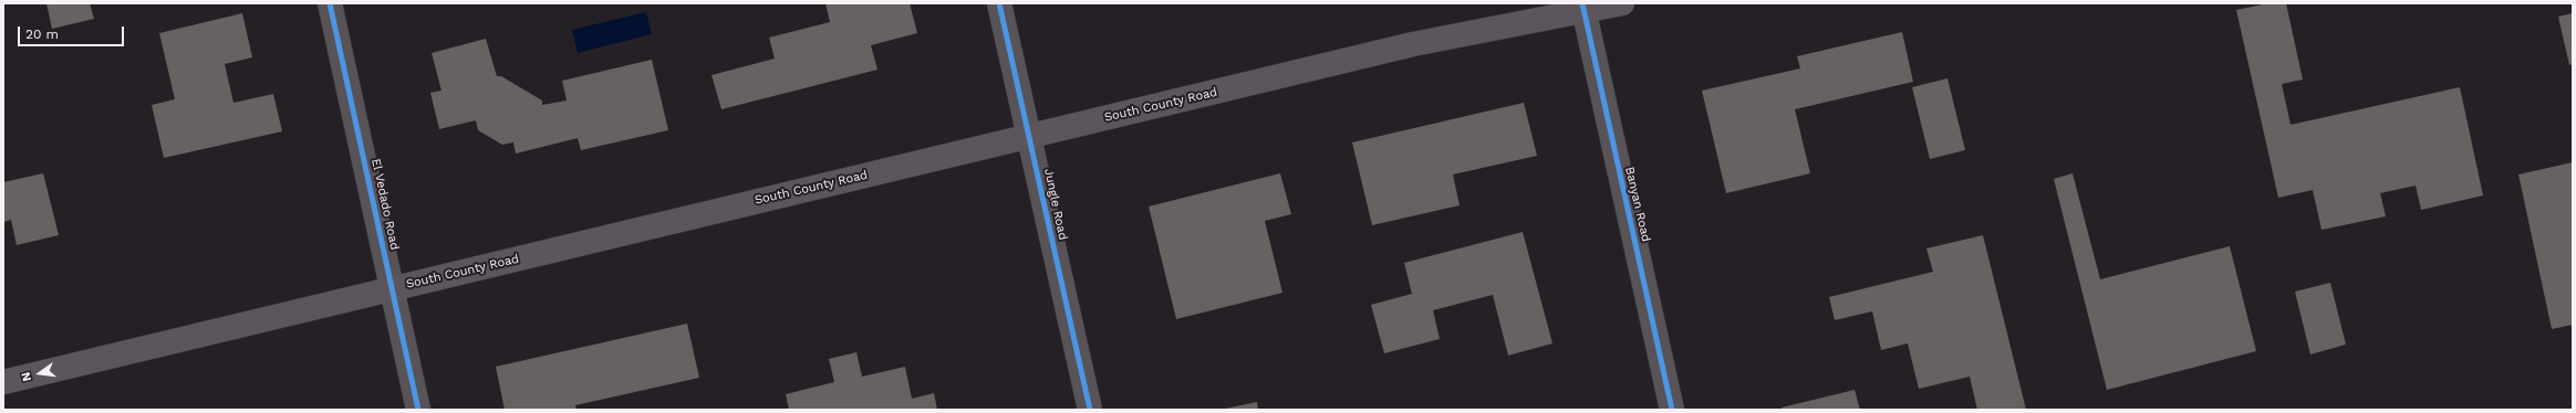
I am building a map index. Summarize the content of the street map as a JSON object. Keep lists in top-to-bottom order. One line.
{"streets":{"main road":["South County Road"],"street":["El Vedado Road","Jungle Road","Banyan Road"]},"crossings":[["South County Road","El Vedado Road"],["South County Road","Jungle Road"],["South County Road","Banyan Road"]],"scale_bar":"20 m","north":"left"}
